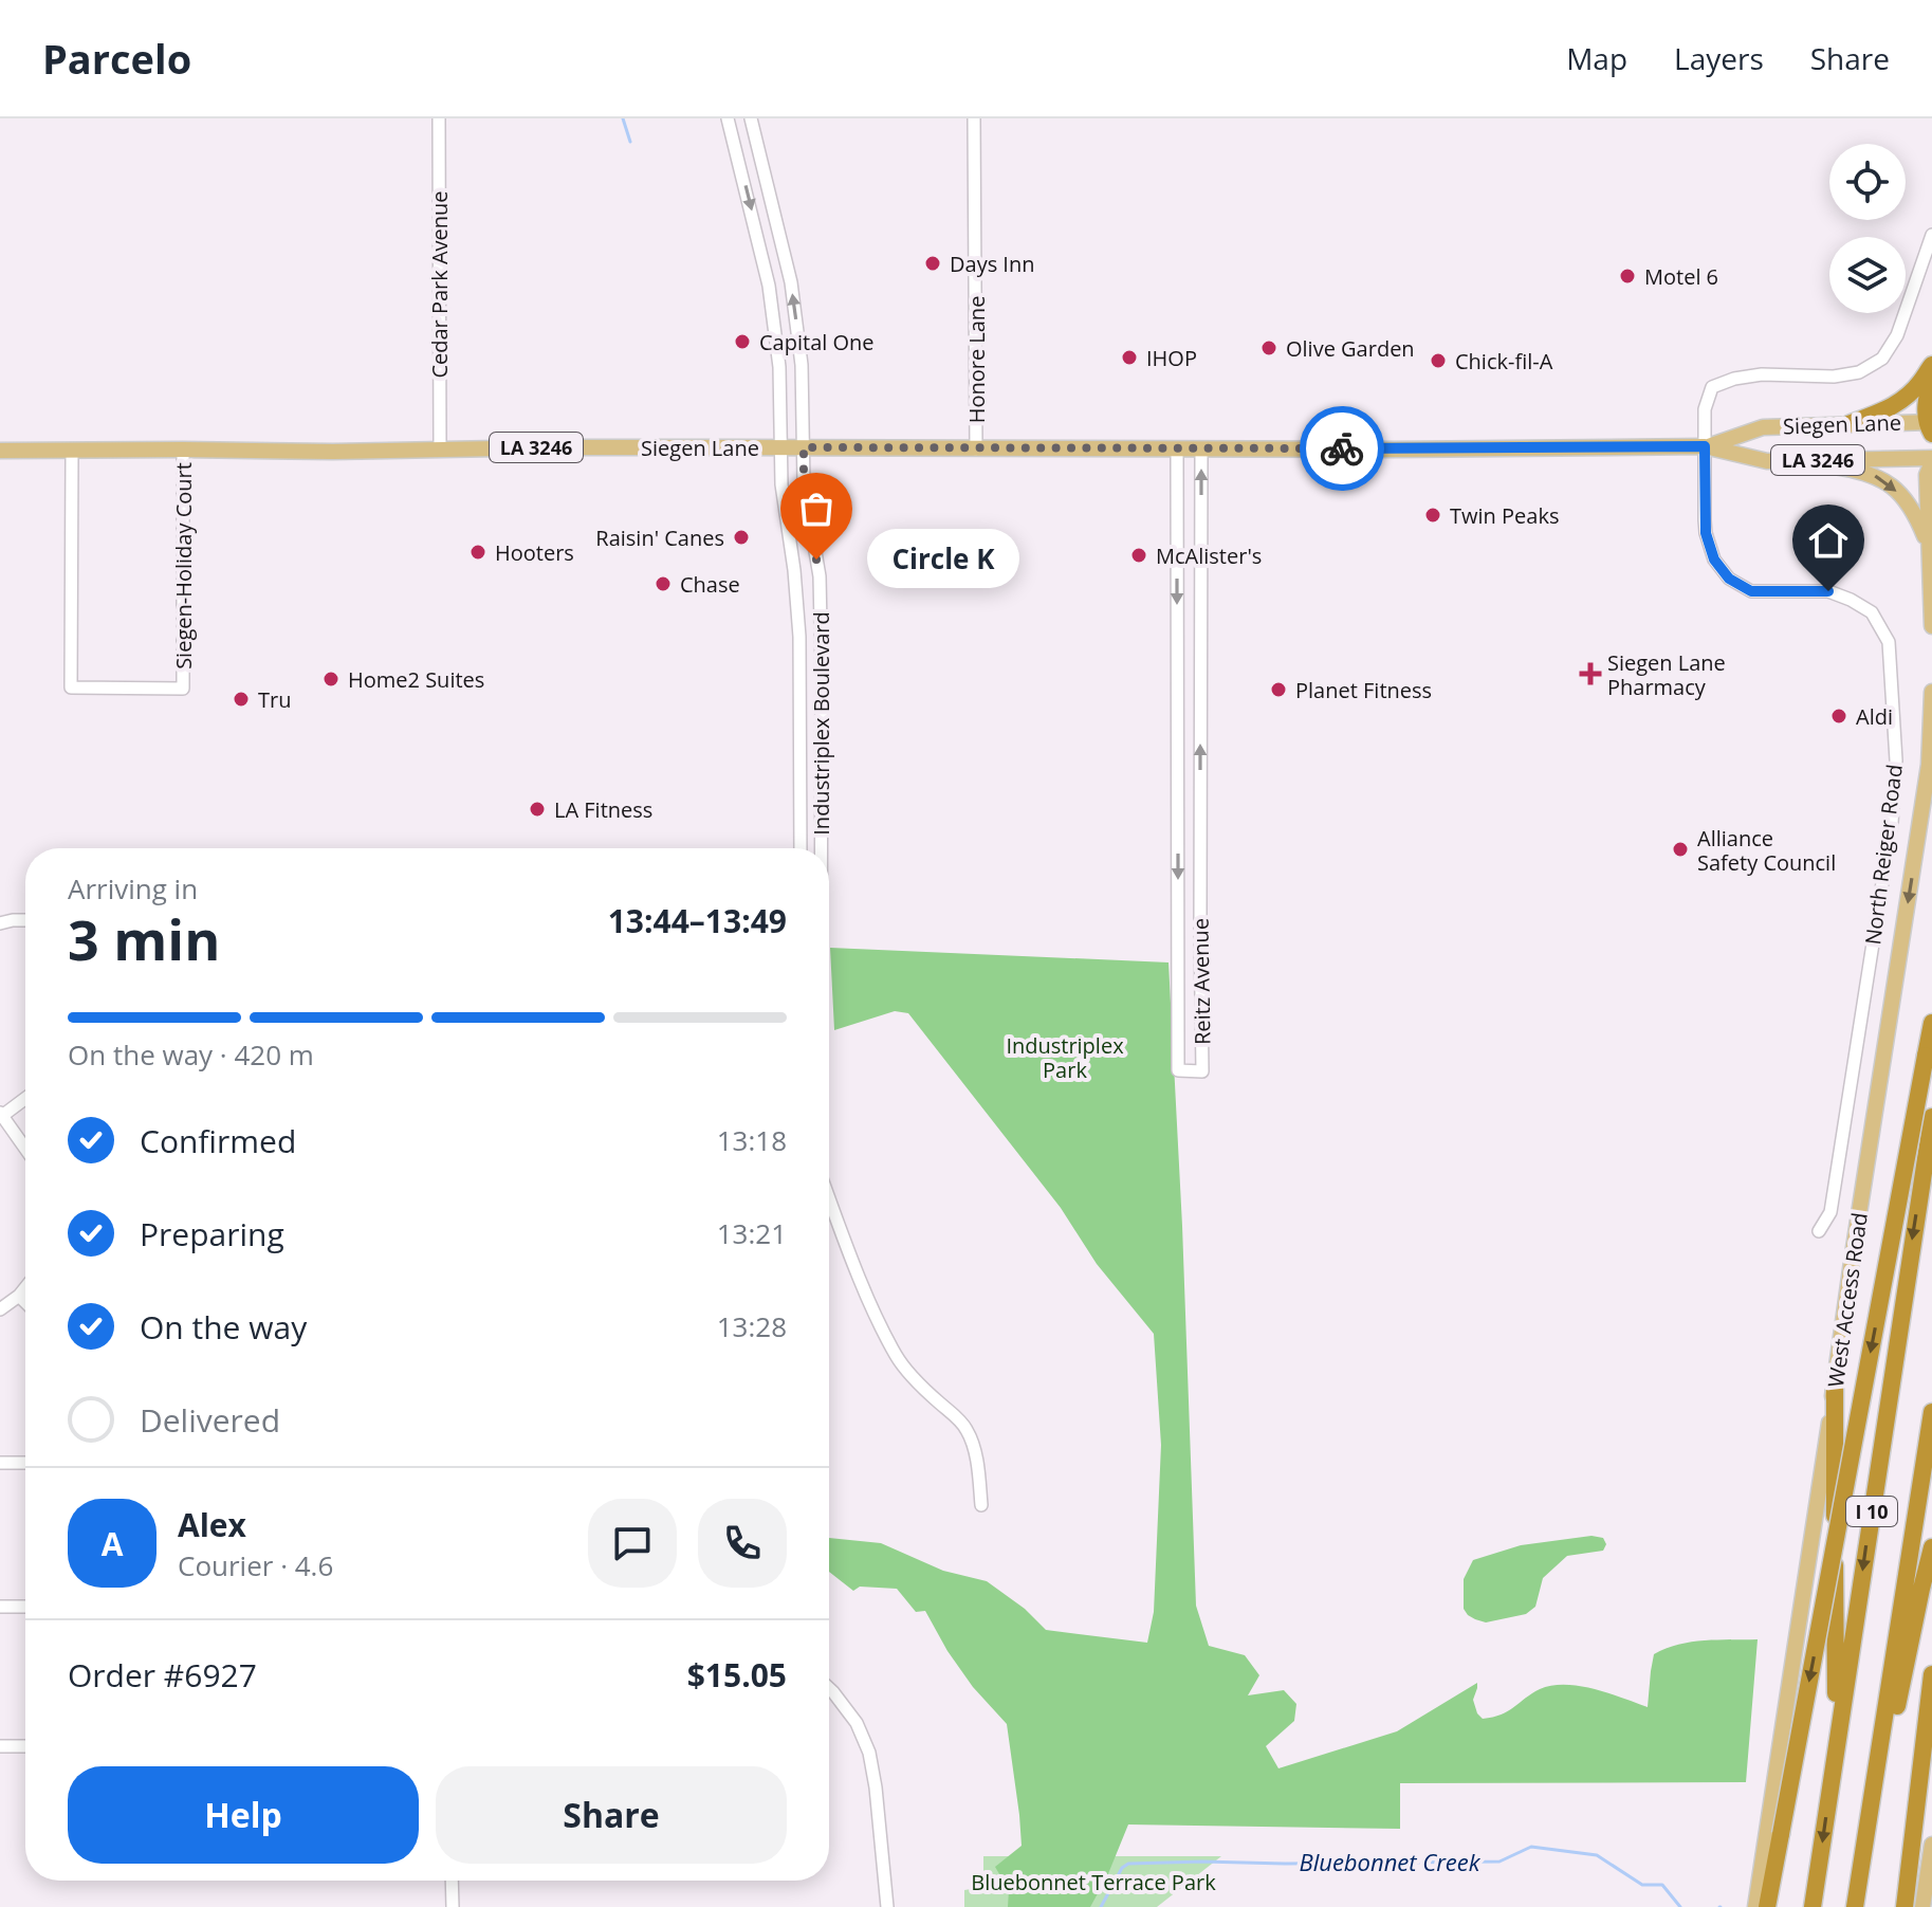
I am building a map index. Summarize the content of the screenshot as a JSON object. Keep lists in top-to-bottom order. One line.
{"streets":{"highway":["I 10"],"main road":["Siegen Lane","LA 3246","West Access Road"],"street":["Cedar Park Avenue","Honore Lane","Siegen-Holiday Court","Industriplex Boulevard","North Reiger Road","Reitz Avenue"]},"crossings":[["Cedar Park Avenue","Siegen Lane"],["Honore Lane","Siegen Lane"],["Siegen Lane","Siegen-Holiday Court"],["Siegen Lane","Industriplex Boulevard"],["Siegen Lane","North Reiger Road"],["Siegen Lane","Reitz Avenue"]],"one_way":["West Access Road"],"water":["Bluebonnet Creek"],"parks":["Industriplex Park","Bluebonnet Terrace Park"],"places":{"other":["Days Inn","Motel 6","Capital One","Olive Garden","IHOP","Chick-fil-A","Twin Peaks","Raisin' Canes","Hooters","McAlister's","Circle K","Chase","Home2 Suites","Planet Fitness","Tru","Aldi","LA Fitness","Alliance Safety Council"],"health":["Siegen Lane Pharmacy"]},"page":{"header":"Parcelo","nav":["Map","Layers","Share"],"bubble":"Circle K","heading":["3 min","Arriving in","13:44–13:49"],"panel":["Alex","Courier · 4.6","Order #6927","$15.05"],"bar":"On the way · 420 m","list":[["Confirmed","13:18"],["Preparing","13:21"],["On the way","13:28"],"Delivered"],"round":"A","buttons":["Help","Share"]}}
